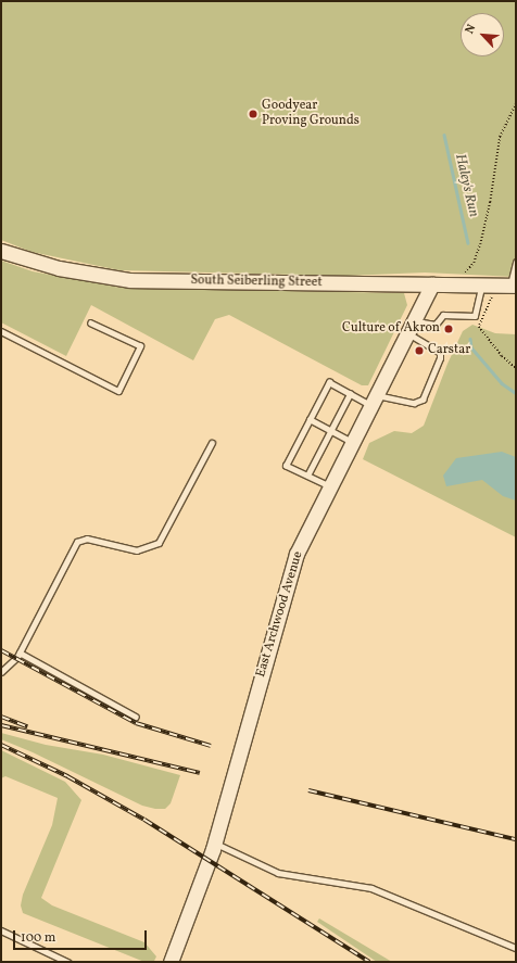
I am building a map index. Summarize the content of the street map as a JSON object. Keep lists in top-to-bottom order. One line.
{"streets":{"main road":["South Seiberling Street","East Archwood Avenue"]},"crossings":[["South Seiberling Street","East Archwood Avenue"]],"water":["Haley's Run"],"places":["Goodyear Proving Grounds","Culture of Akron","Carstar"],"scale_bar":"100 m","north":"top left"}
